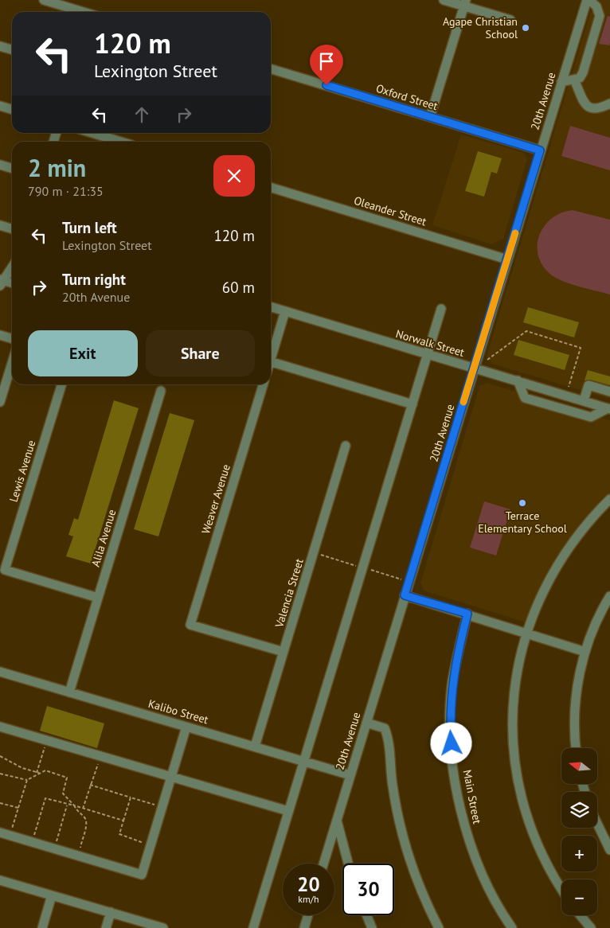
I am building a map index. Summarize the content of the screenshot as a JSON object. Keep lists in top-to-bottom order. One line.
{"streets":{"street":["Oxford Street","20th Avenue","Oleander Street","Norwalk Street","Lewis Avenue","Weaver Avenue","Alila Avenue","Valencia Street","Kalibo Street","Main Street"]},"crossings":[["Oxford Street","20th Avenue"],["20th Avenue","Oleander Street"],["20th Avenue","Norwalk Street"],["20th Avenue","Kalibo Street"],["Lewis Avenue","Alila Avenue"],["Weaver Avenue","Valencia Street"],["Alila Avenue","Kalibo Street"],["Valencia Street","Kalibo Street"]],"places":["Agape Christian School","Terrace Elementary School"],"north":"left","page":{"turn":["120 m","Lexington Street"],"heading":["2 min","790 m · 21:35"],"list":[{"name":"Turn left","note":"Lexington Street","value":"120 m"},{"name":"Turn right","note":"20th Avenue","value":"60 m"}],"buttons":["Exit","Share"],"map_buttons":["+","−"],"speed":"20 km/h","limit":"30"}}
